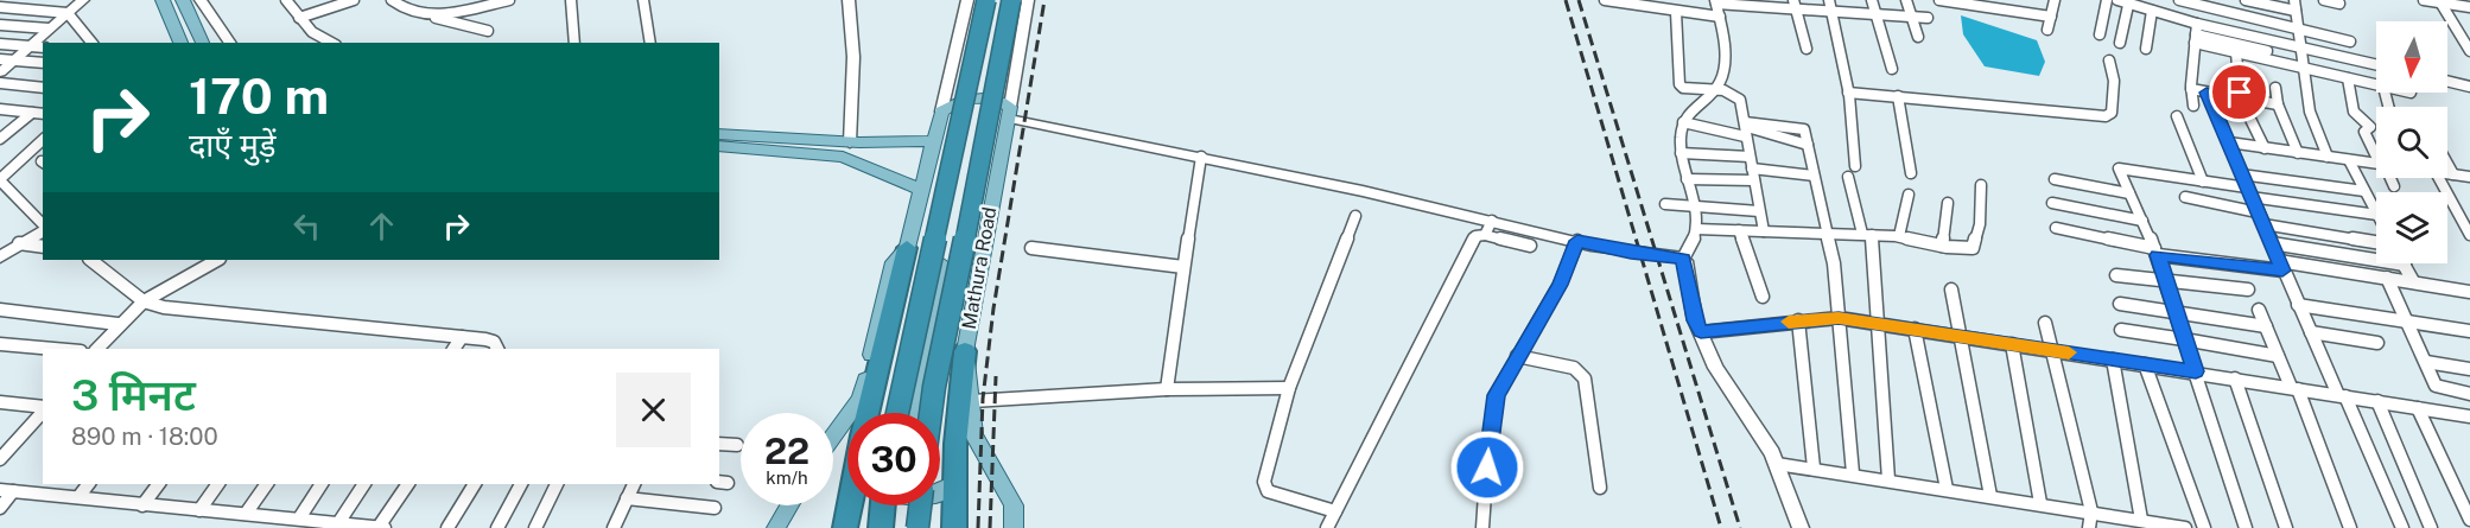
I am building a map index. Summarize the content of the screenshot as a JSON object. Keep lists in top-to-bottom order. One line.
{"streets":{"highway":["Mathura Road"]},"north":"bottom","page":{"turn":["170 m","दाएँ मुड़ें"],"heading":["3 मिनट","890 m · 18:00"],"speed":"22 km/h","limit":"30"}}
